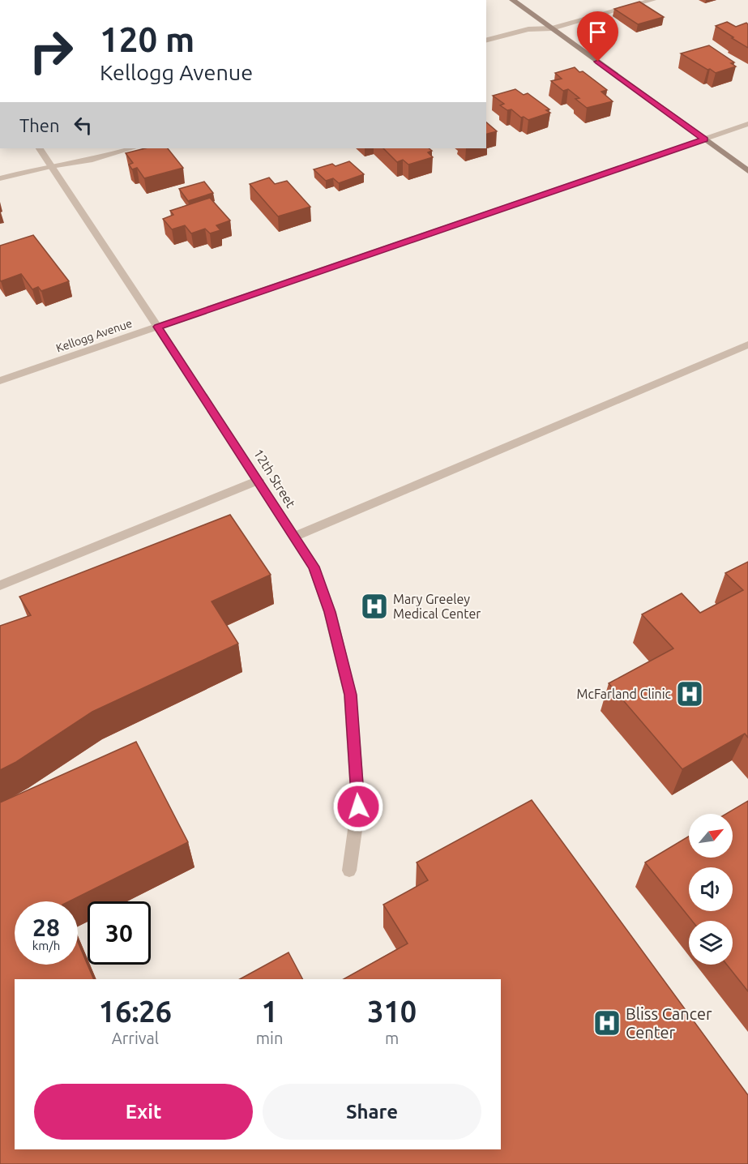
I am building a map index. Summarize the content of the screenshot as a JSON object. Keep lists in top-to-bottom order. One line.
{"streets":{"street":["Kellogg Avenue","12th Street"]},"crossings":[["Kellogg Avenue","12th Street"]],"places":{"hospital":["Mary Greeley Medical Center","McFarland Clinic","Bliss Cancer Center"]},"north":"top right","page":{"turn":["120 m","Kellogg Avenue"],"then":"Then","speed":"28 km/h","limit":"30","eta":["16:26","Arrival","1","min","310","m"],"buttons":["Exit","Share"]}}
